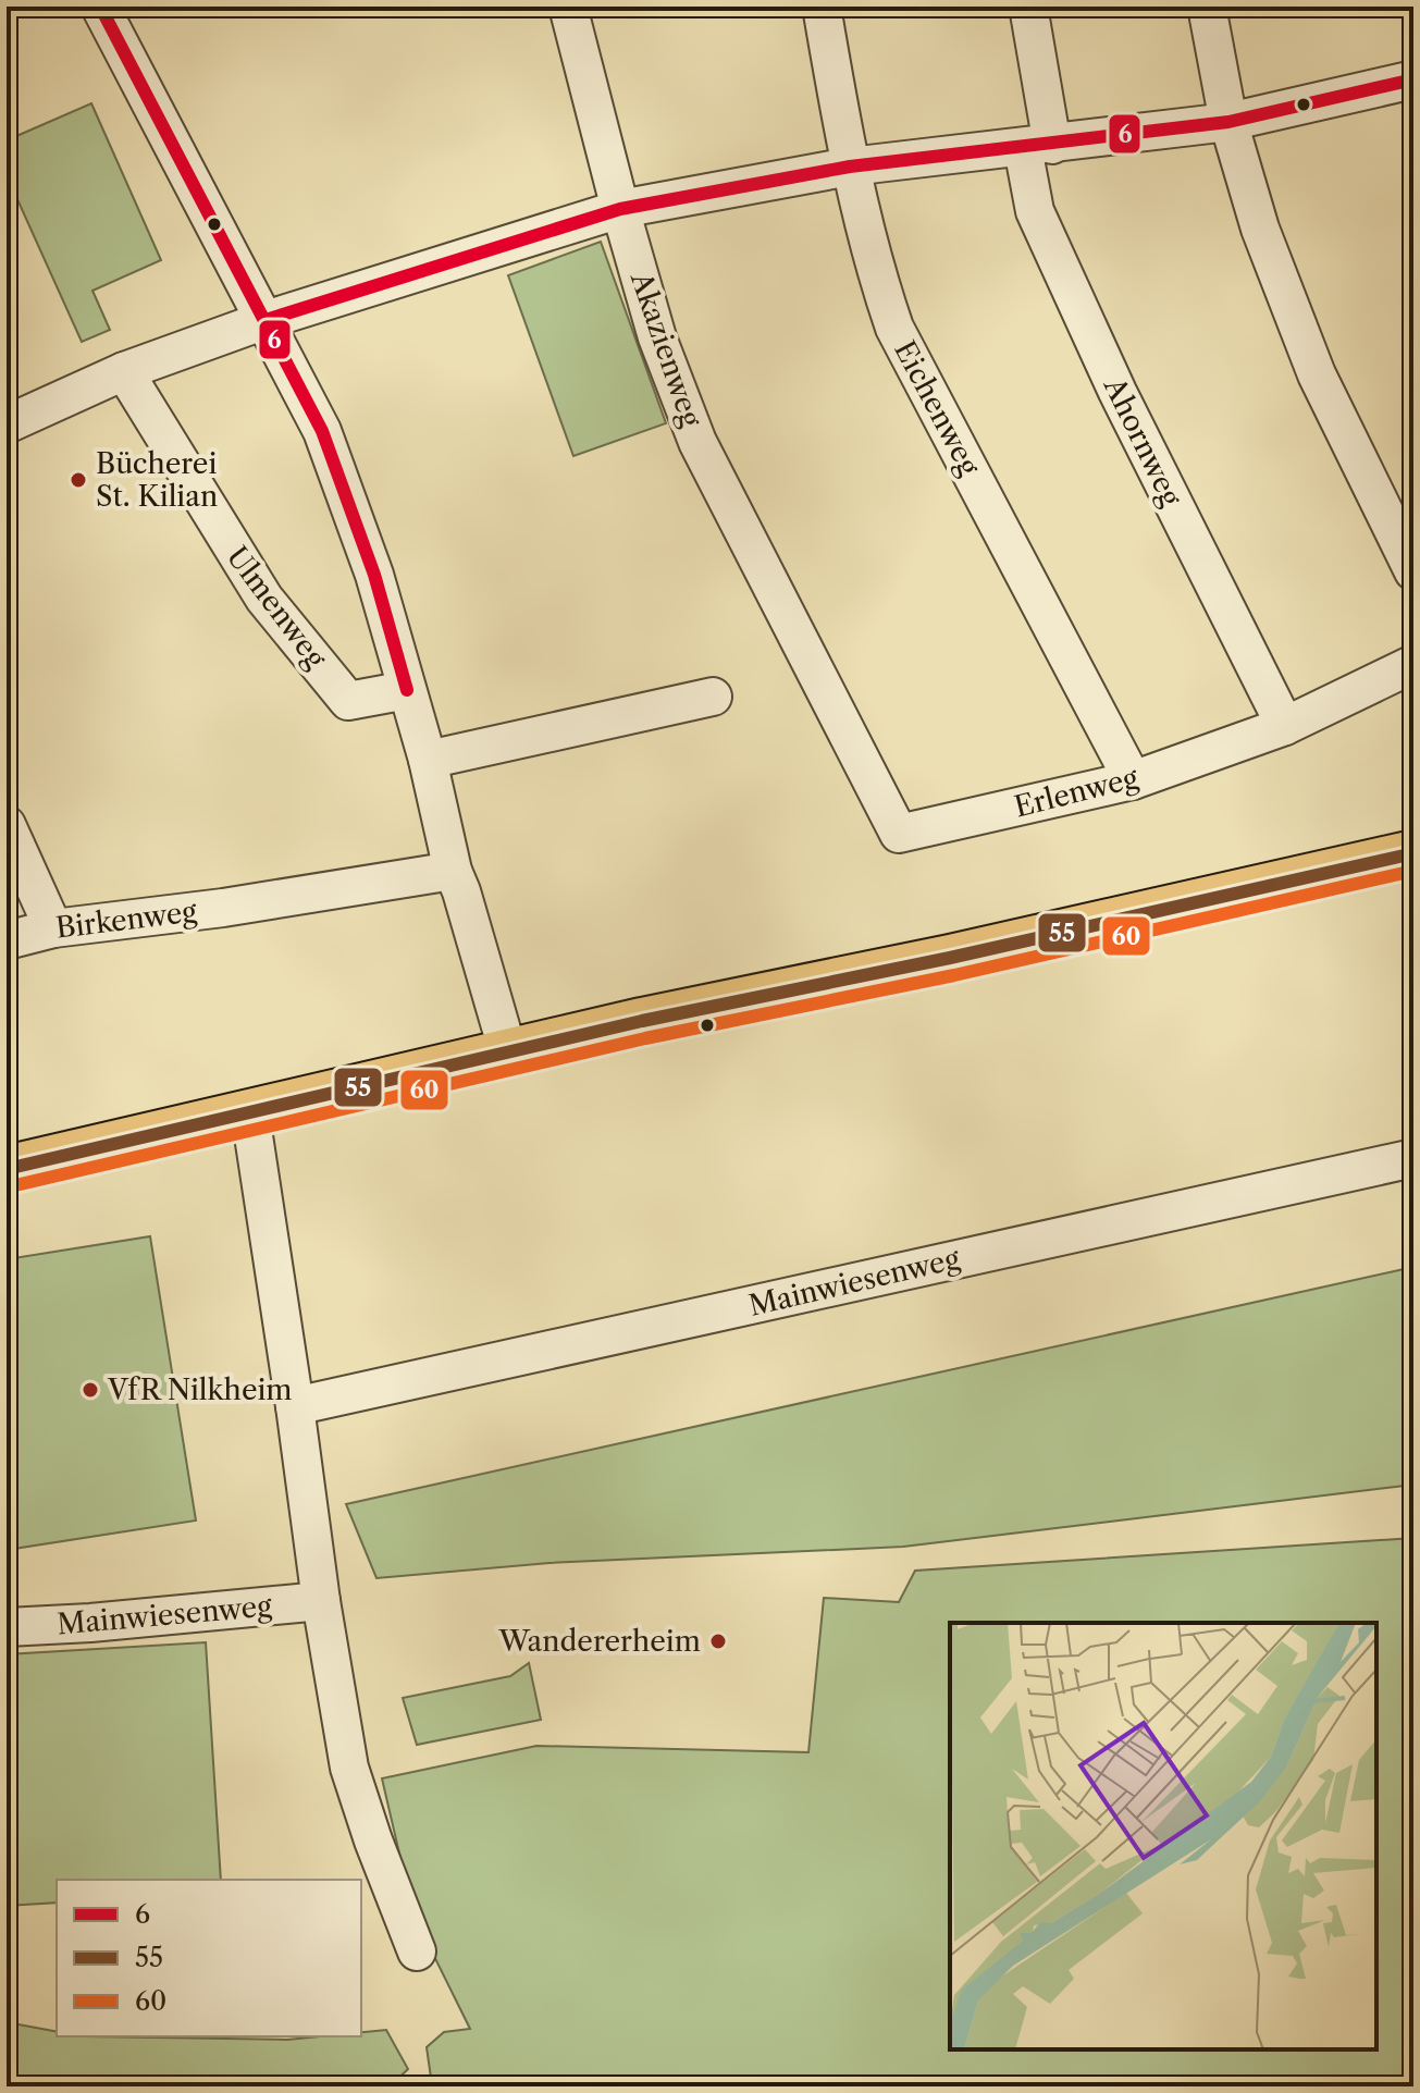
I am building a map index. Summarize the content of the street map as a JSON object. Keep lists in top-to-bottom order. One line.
{"streets":{"street":["Akazienweg","Eichenweg","Ahornweg","Ulmenweg","Erlenweg","Birkenweg","Mainwiesenweg"]},"crossings":[["Akazienweg","Erlenweg"],["Eichenweg","Erlenweg"],["Ahornweg","Erlenweg"]],"places":["Bücherei St. Kilian","VfR Nilkheim","Wandererheim"],"lines":["transit line 6","transit line 55","transit line 60"],"legend":["6","55","60"]}
